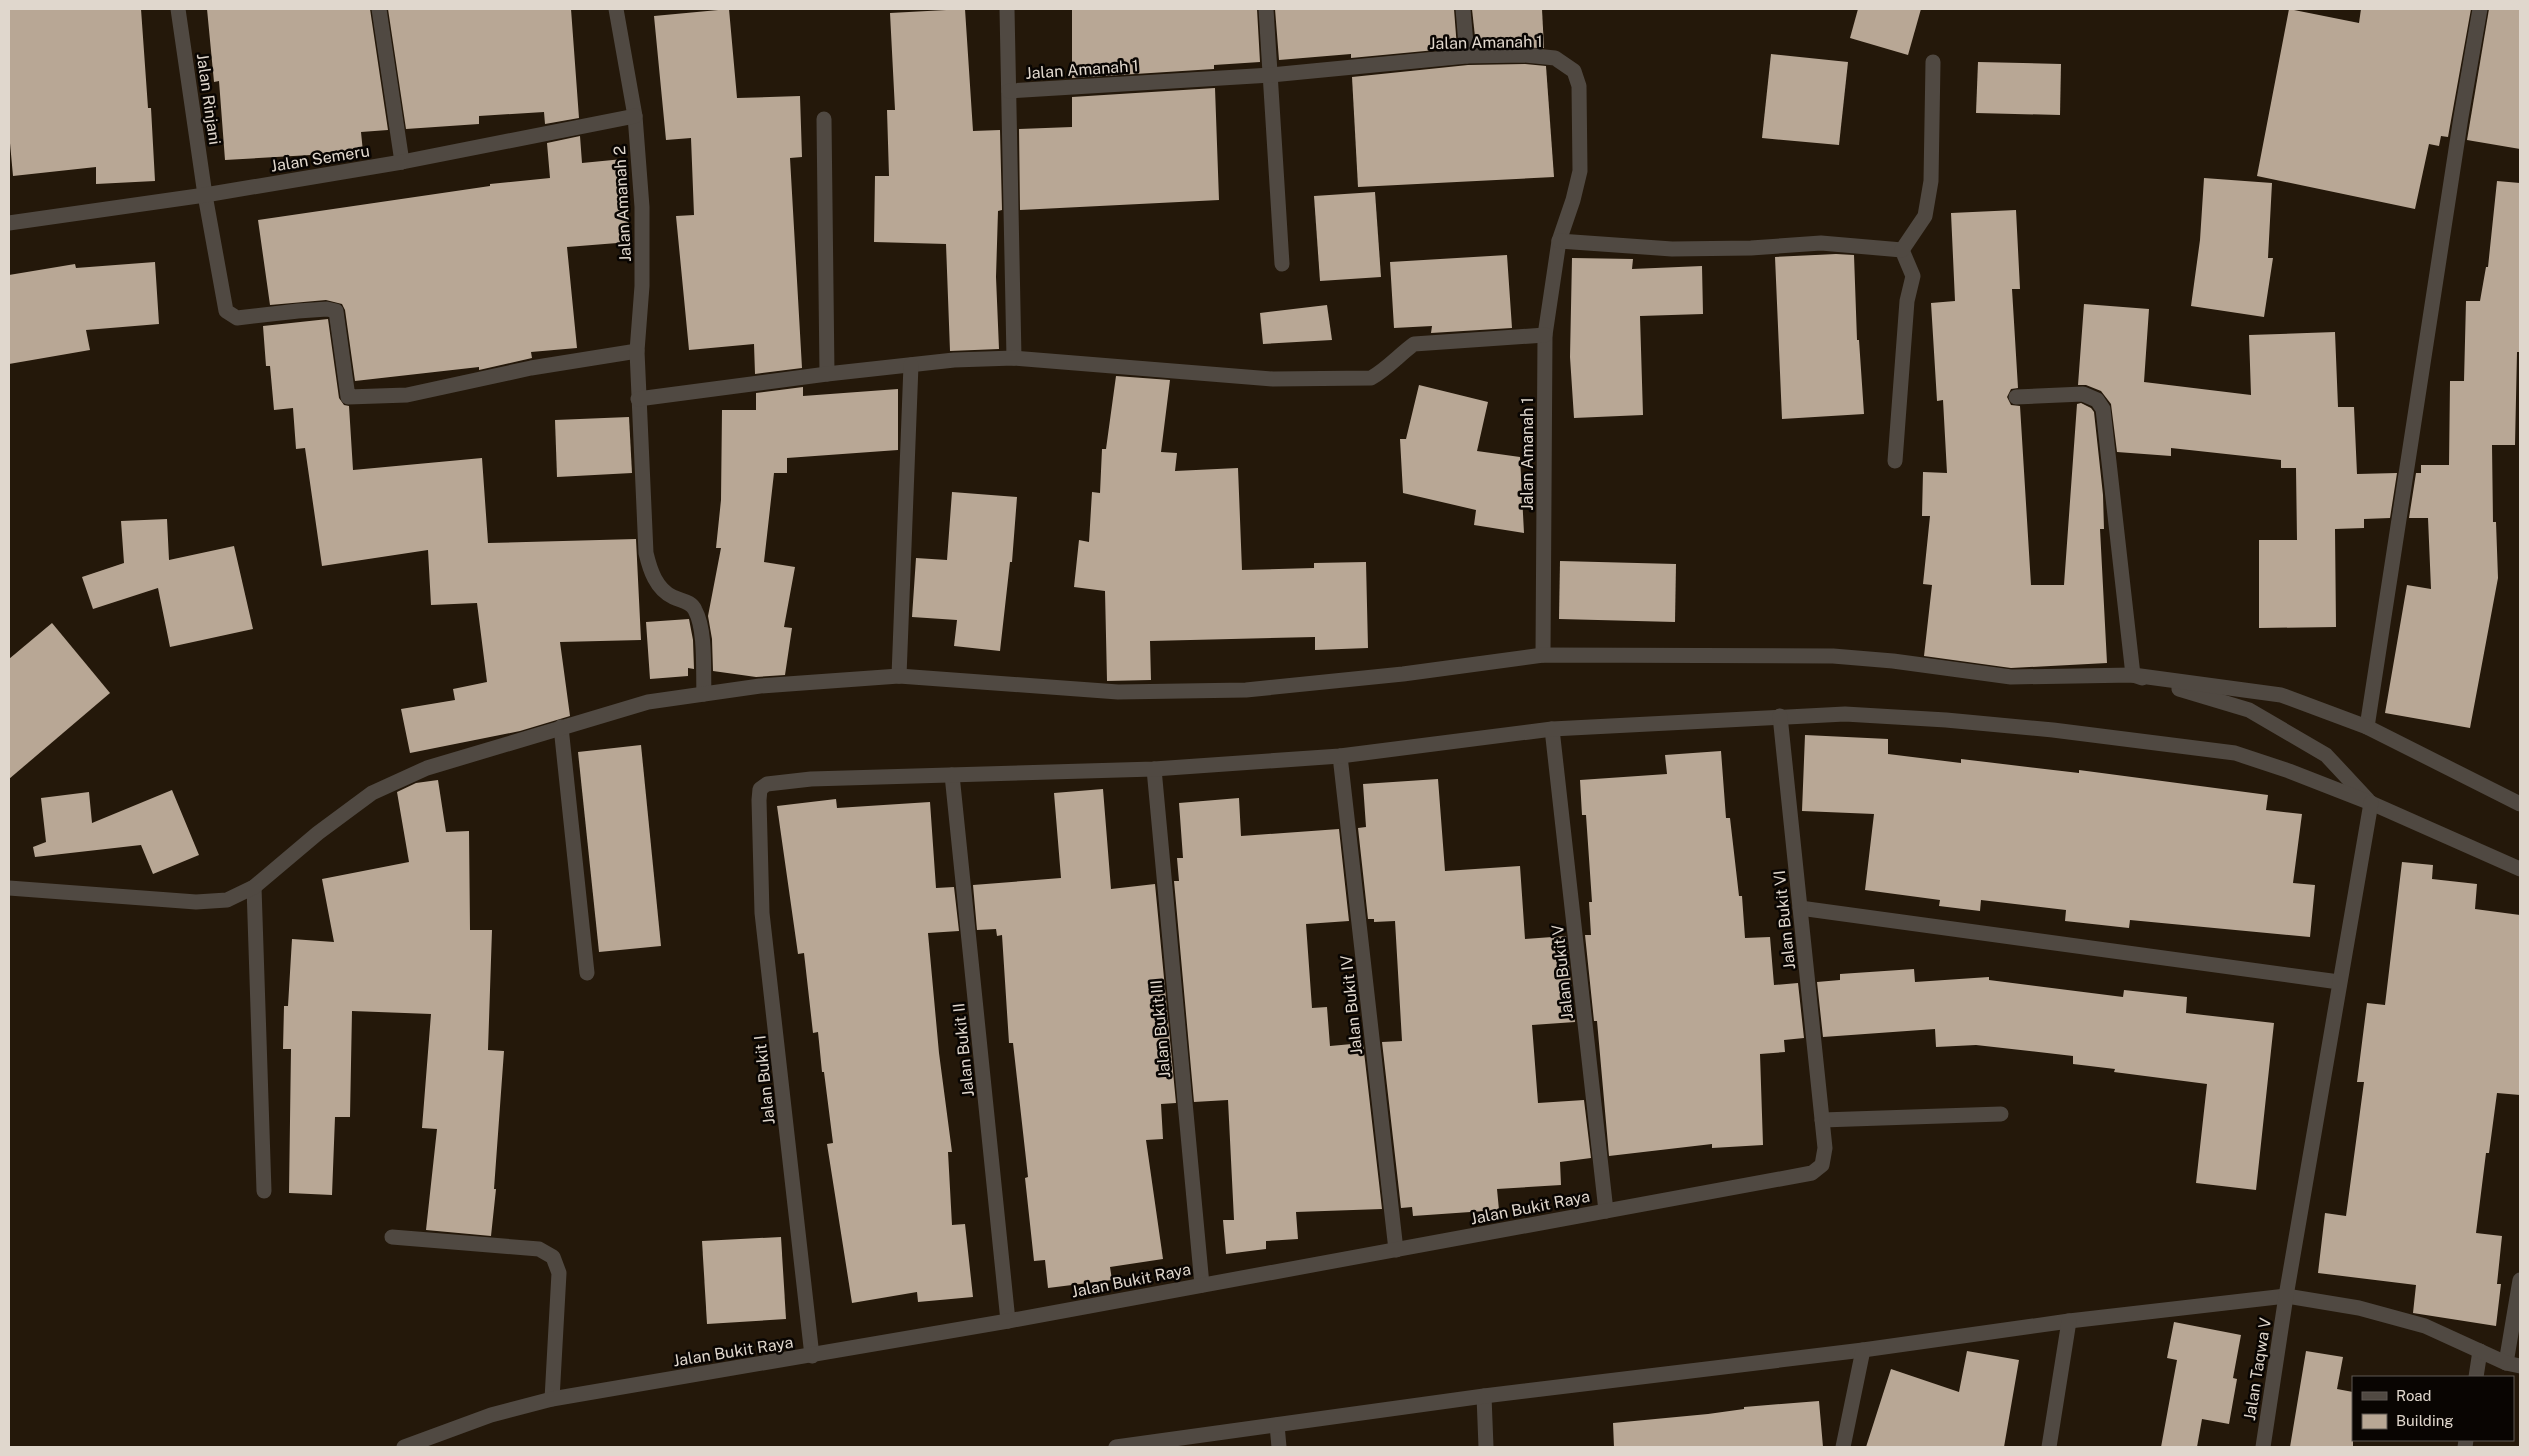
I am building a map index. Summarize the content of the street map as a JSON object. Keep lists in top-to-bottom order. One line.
{"streets":{"street":["Jalan Amanah 1","Jalan Rinjani","Jalan Semeru","Jalan Amanah 2","Jalan Bukit VI","Jalan Bukit V","Jalan Bukit IV","Jalan Bukit III","Jalan Bukit II","Jalan Bukit I","Jalan Bukit Raya","Jalan Taqwa V"]},"crossings":[["Jalan Rinjani","Jalan Semeru"],["Jalan Rinjani","Jalan Amanah 2"],["Jalan Semeru","Jalan Amanah 2"],["Jalan Bukit VI","Jalan Bukit Raya"],["Jalan Bukit V","Jalan Bukit Raya"],["Jalan Bukit IV","Jalan Bukit Raya"],["Jalan Bukit III","Jalan Bukit Raya"],["Jalan Bukit II","Jalan Bukit I"],["Jalan Bukit II","Jalan Bukit Raya"],["Jalan Bukit I","Jalan Bukit Raya"]],"legend":["Road","Building"]}
